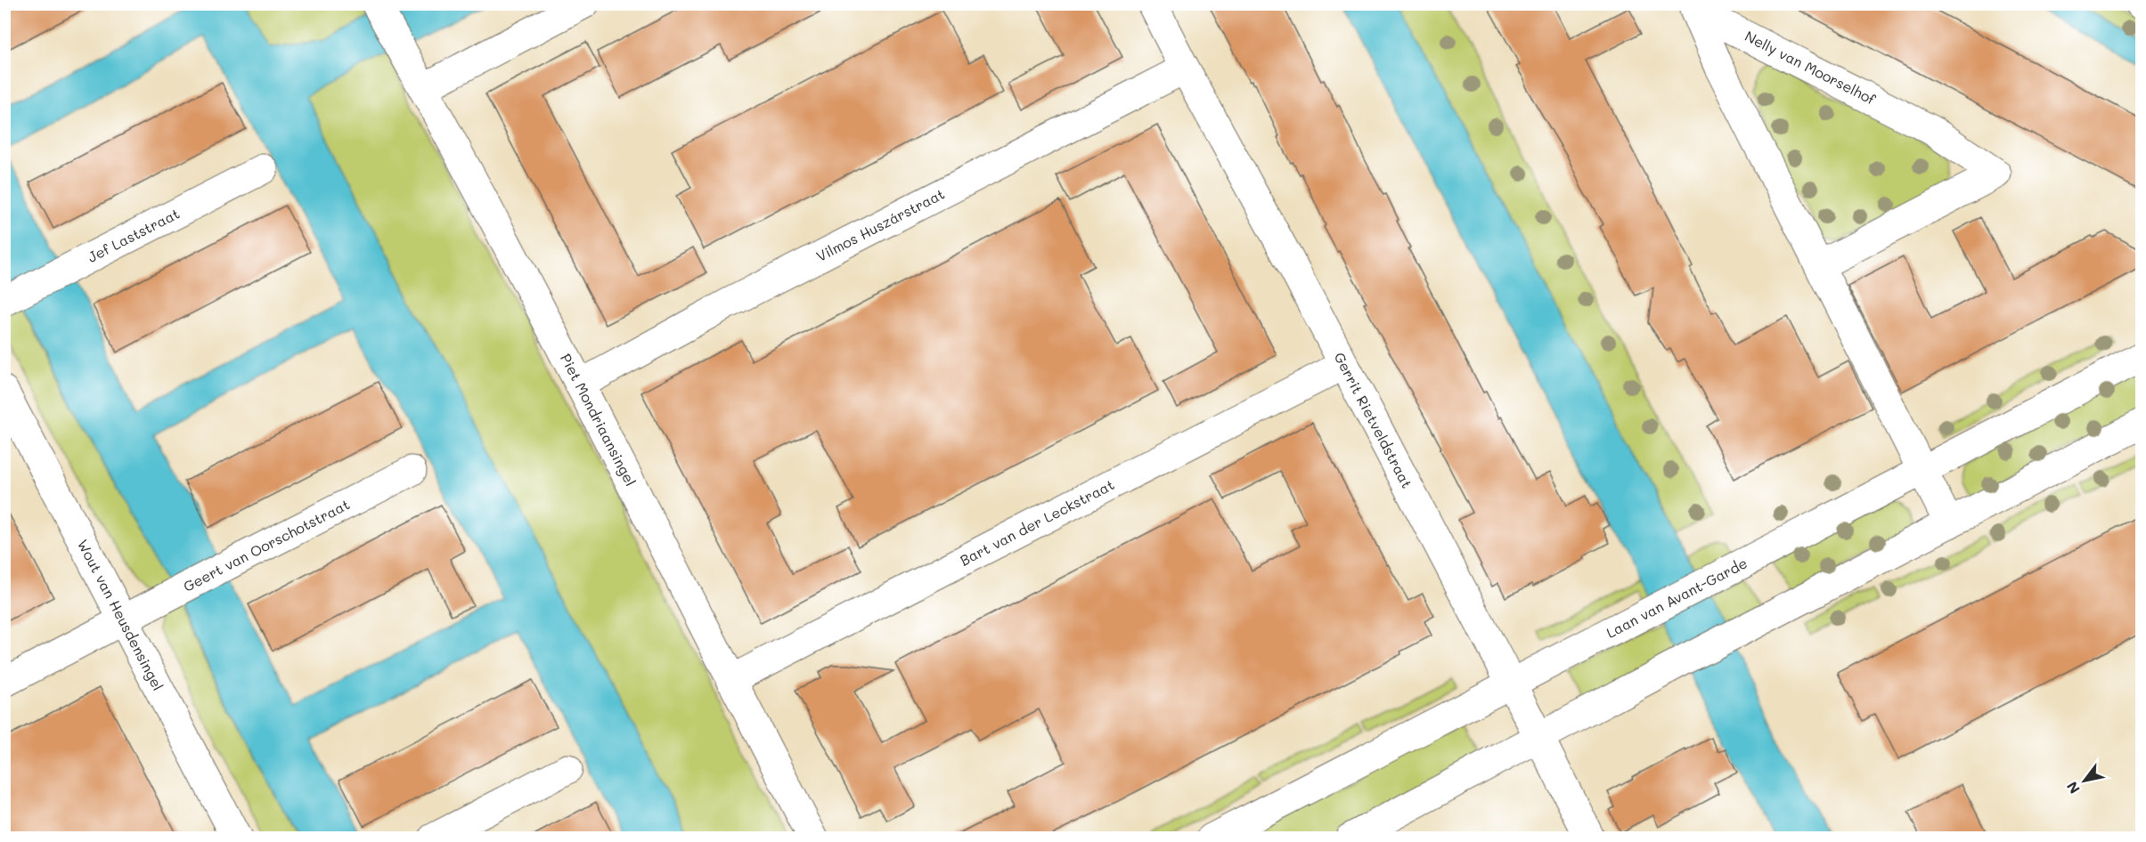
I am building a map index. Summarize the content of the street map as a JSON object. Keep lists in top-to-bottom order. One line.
{"streets":{"street":["Nelly van Moorselhof","Vilmos Huszárstraat","Jef Laststraat","Piet Mondriaansingel","Gerrit Rietveldstraat","Bart van der Leckstraat","Geert van Oorschotstraat","Laan van Avant-Garde","Wout van Heusdensingel"]},"crossings":[["Nelly van Moorselhof","Laan van Avant-Garde"],["Vilmos Huszárstraat","Piet Mondriaansingel"],["Vilmos Huszárstraat","Gerrit Rietveldstraat"],["Piet Mondriaansingel","Bart van der Leckstraat"],["Gerrit Rietveldstraat","Bart van der Leckstraat"],["Gerrit Rietveldstraat","Laan van Avant-Garde"],["Geert van Oorschotstraat","Wout van Heusdensingel"]],"north":"bottom left"}
